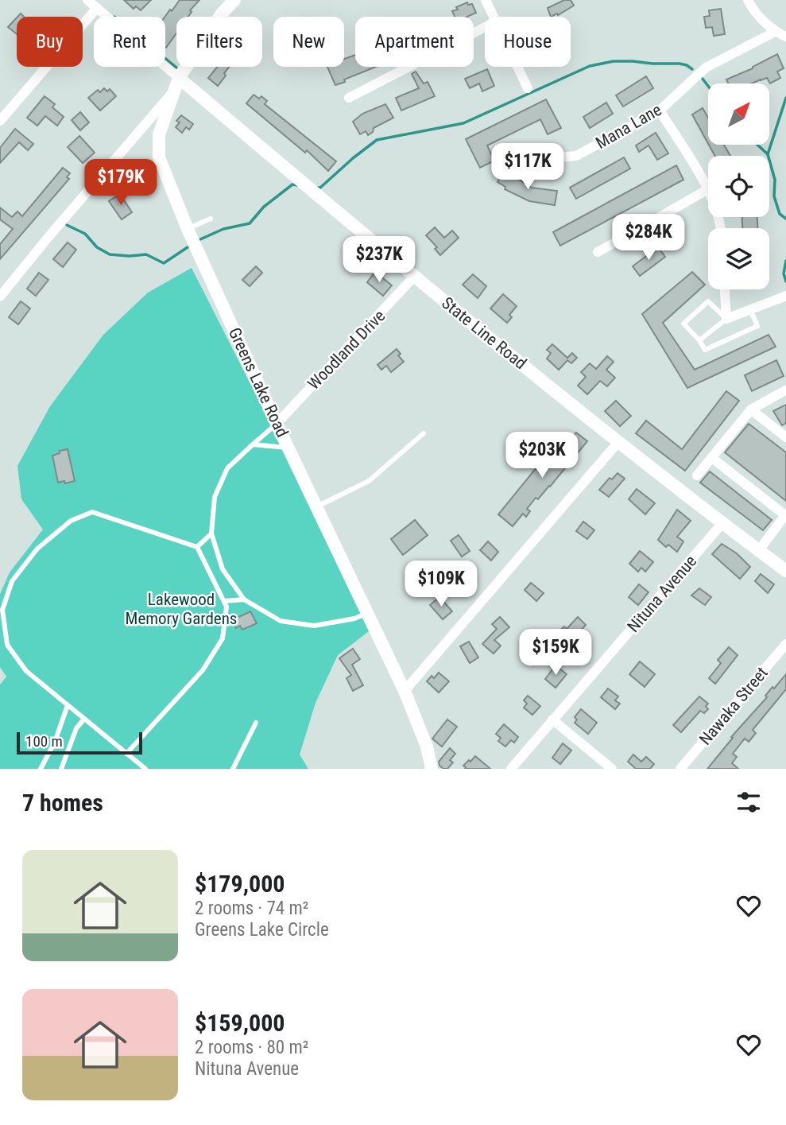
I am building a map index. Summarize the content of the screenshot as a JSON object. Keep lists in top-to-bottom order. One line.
{"streets":{"street":["Mana Lane","State Line Road","Woodland Drive","Greens Lake Road","Nituna Avenue","Nawaka Street"]},"crossings":[["State Line Road","Woodland Drive"],["State Line Road","Greens Lake Road"],["State Line Road","Nituna Avenue"],["Woodland Drive","Greens Lake Road"]],"parks":["Lakewood Memory Gardens"],"scale_bar":"100 m","north":"top right","page":{"chip":["Buy","Rent","Filters","New","Apartment","House"],"price":["$117K","$179K","$284K","$237K","$203K","$109K","$159K"],"scale":"100 m","heading":"7 homes","list":[{"name":"$179,000","note":"2 rooms · 74 m² · Greens Lake Circle"},{"name":"$159,000","note":"2 rooms · 80 m² · Nituna Avenue"}]}}
